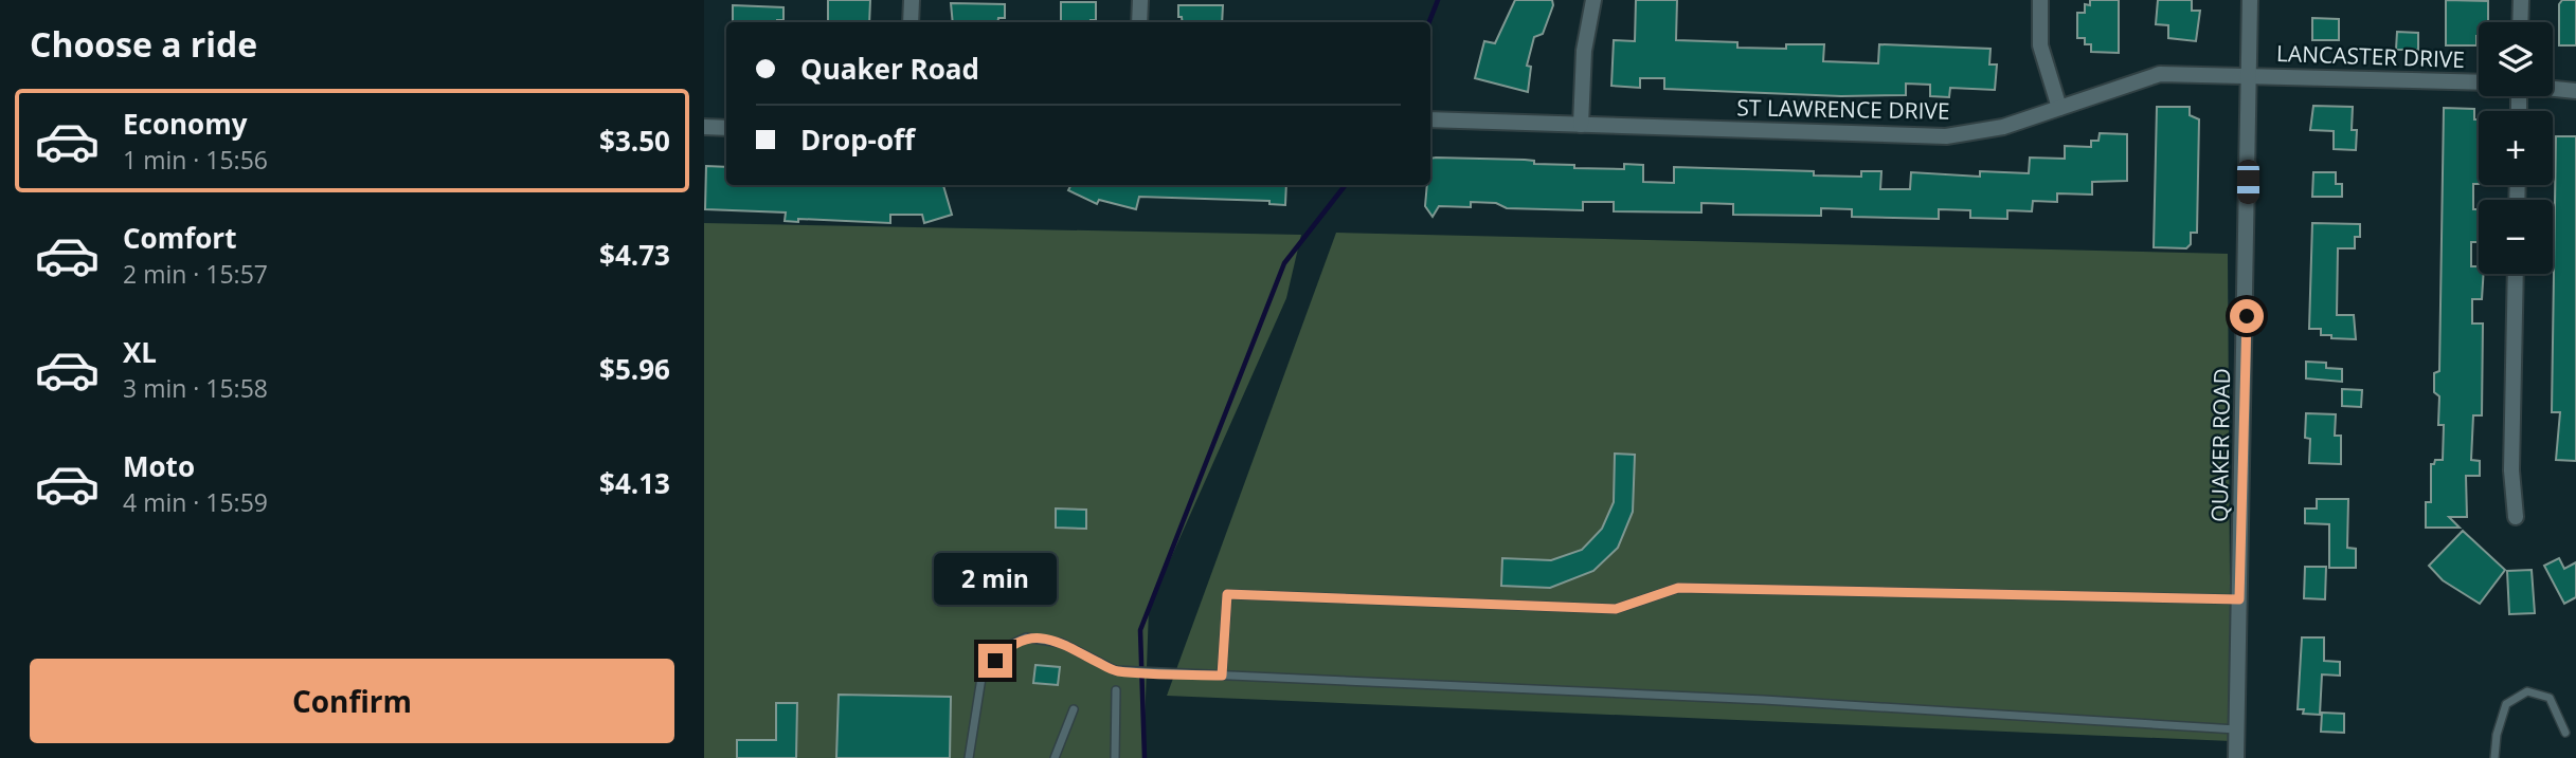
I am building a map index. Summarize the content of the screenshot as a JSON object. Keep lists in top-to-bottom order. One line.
{"streets":{"street":["LANCASTER DRIVE","ST LAWRENCE DRIVE","QUAKER ROAD"]},"crossings":[["LANCASTER DRIVE","ST LAWRENCE DRIVE"],["LANCASTER DRIVE","QUAKER ROAD"],["ST LAWRENCE DRIVE","QUAKER ROAD"]],"page":{"heading":"Choose a ride","map_buttons":["+","−"],"banner":["Quaker Road","Drop-off"],"list":[{"name":"Economy","note":"1 min · 15:56","value":"$3.50"},{"name":"Comfort","note":"2 min · 15:57","value":"$4.73"},{"name":"XL","note":"3 min · 15:58","value":"$5.96"},{"name":"Moto","note":"4 min · 15:59","value":"$4.13"}],"bubble":"2 min","buttons":"Confirm"}}
